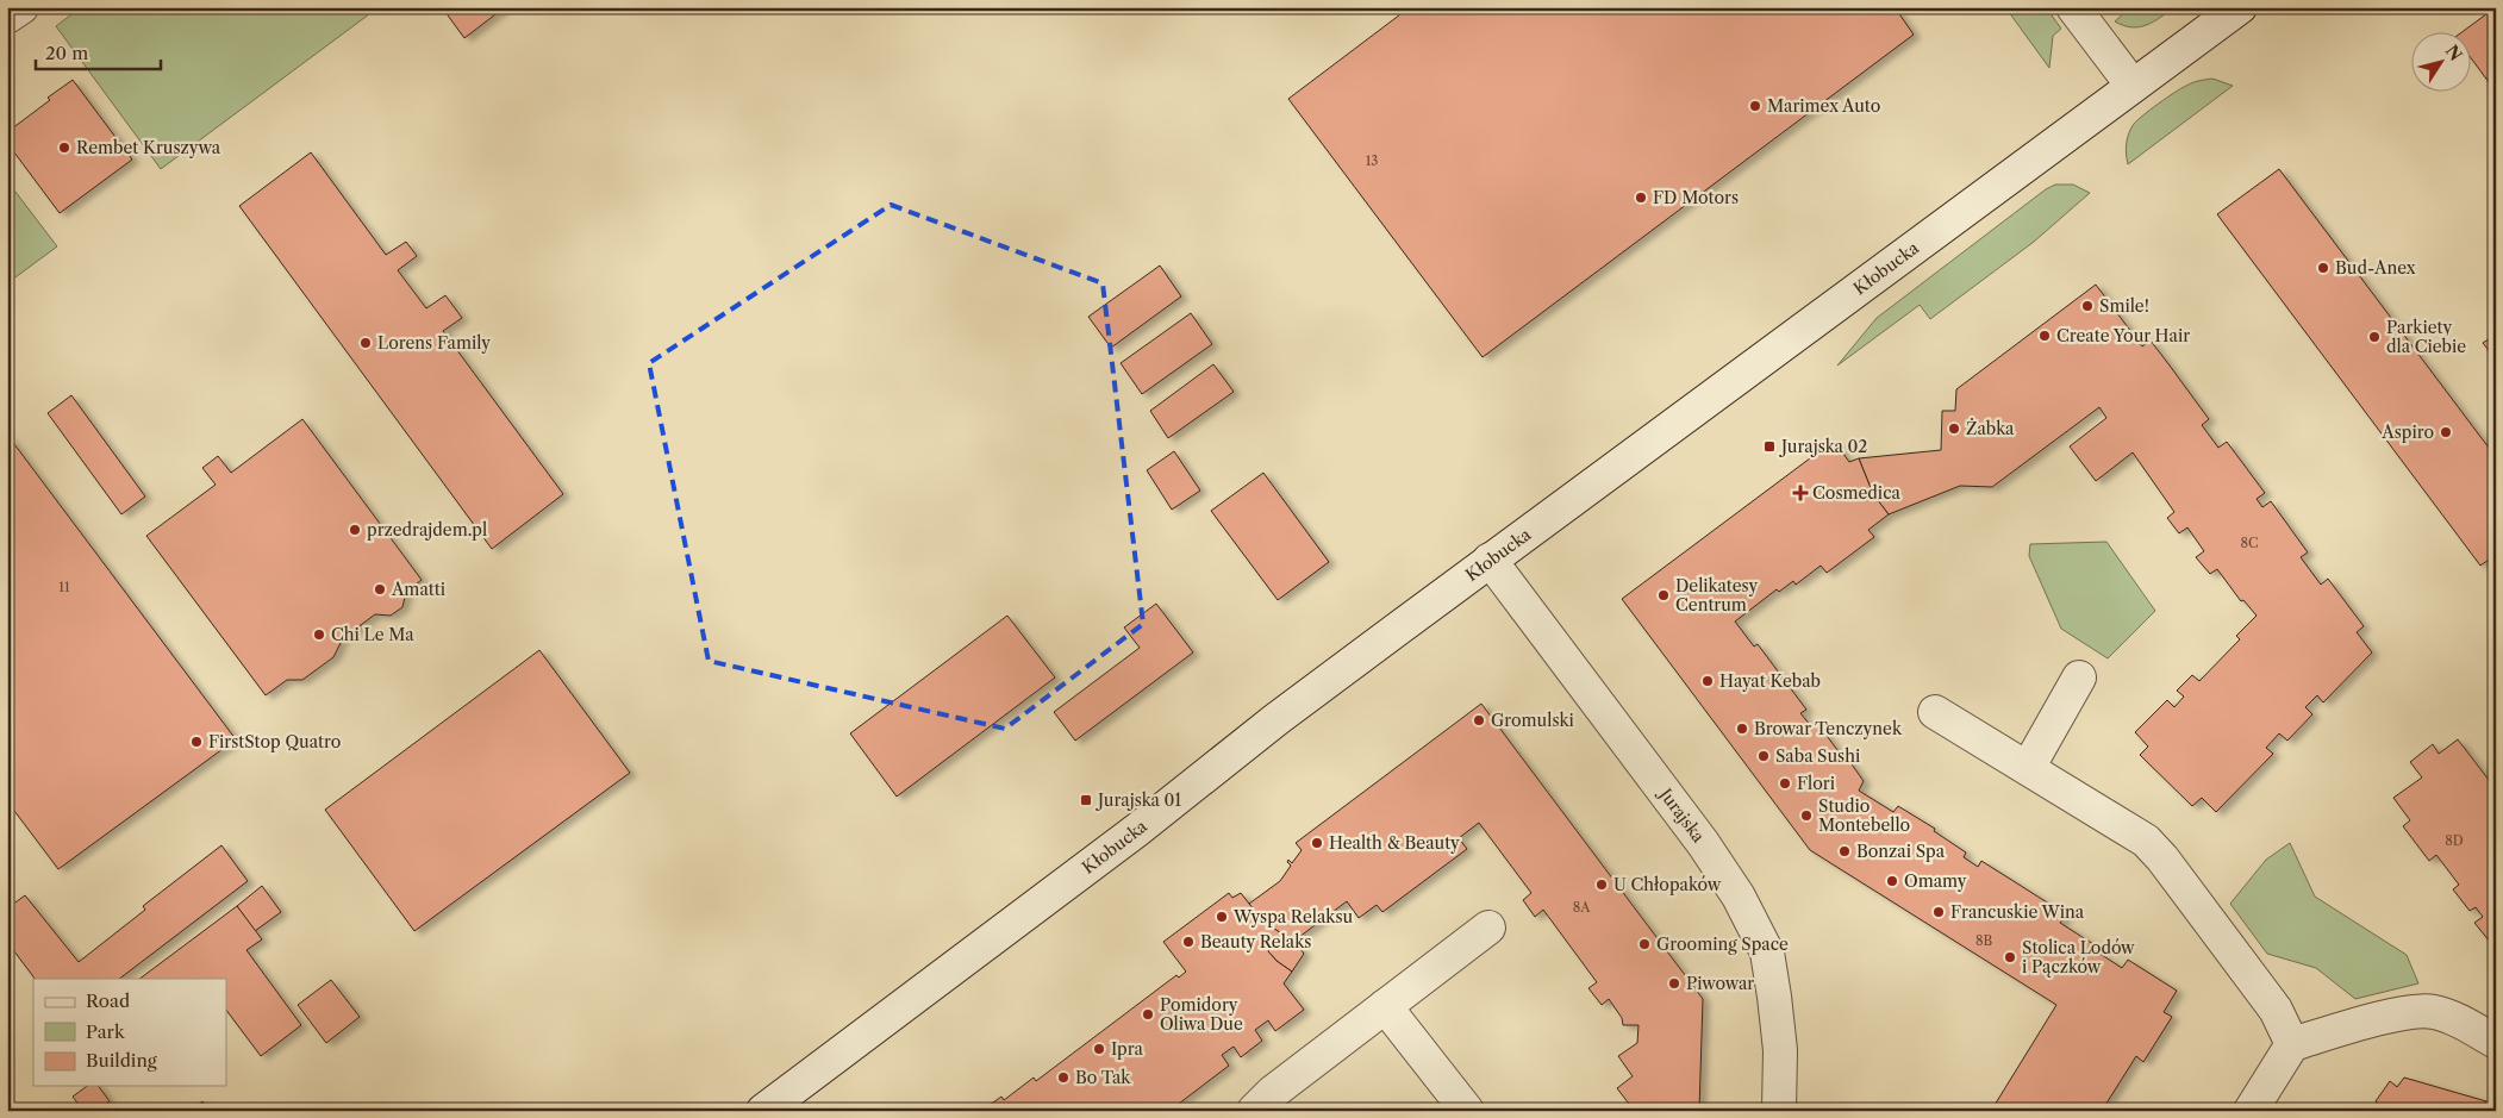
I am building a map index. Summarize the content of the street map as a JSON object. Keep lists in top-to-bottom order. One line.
{"streets":{"street":["Kłobucka","Jurajska"]},"crossings":[["Kłobucka","Jurajska"]],"places":{"other":["Marimex Auto","Rembet Kruszywa","FD Motors","Bud-Anex","Smile!","Create Your Hair","Parkiety dla Ciebie","Lorens Family","Żabka","Aspiro","przedrajdem.pl","Amatti","Delikatesy Centrum","Chi Le Ma","Hayat Kebab","Gromulski","Browar Tenczynek","FirstStop Quatro","Saba Sushi","Flori","Studio Montebello","Health & Beauty","Bonzai Spa","Omamy","U Chłopaków","Francuskie Wina","Wyspa Relaksu","Beauty Relaks","Grooming Space","Stolica Lodów i Pączków","Piwowar","Pomidory Oliwa Due","Ipra","Bo Tak"],"transit":["Jurajska 02","Jurajska 01"],"health":["Cosmedica"]},"house_numbers":["13","8C","11","8D","8A","8B"],"legend":["Road","Park","Building"],"scale_bar":"20 m","north":"top right"}
